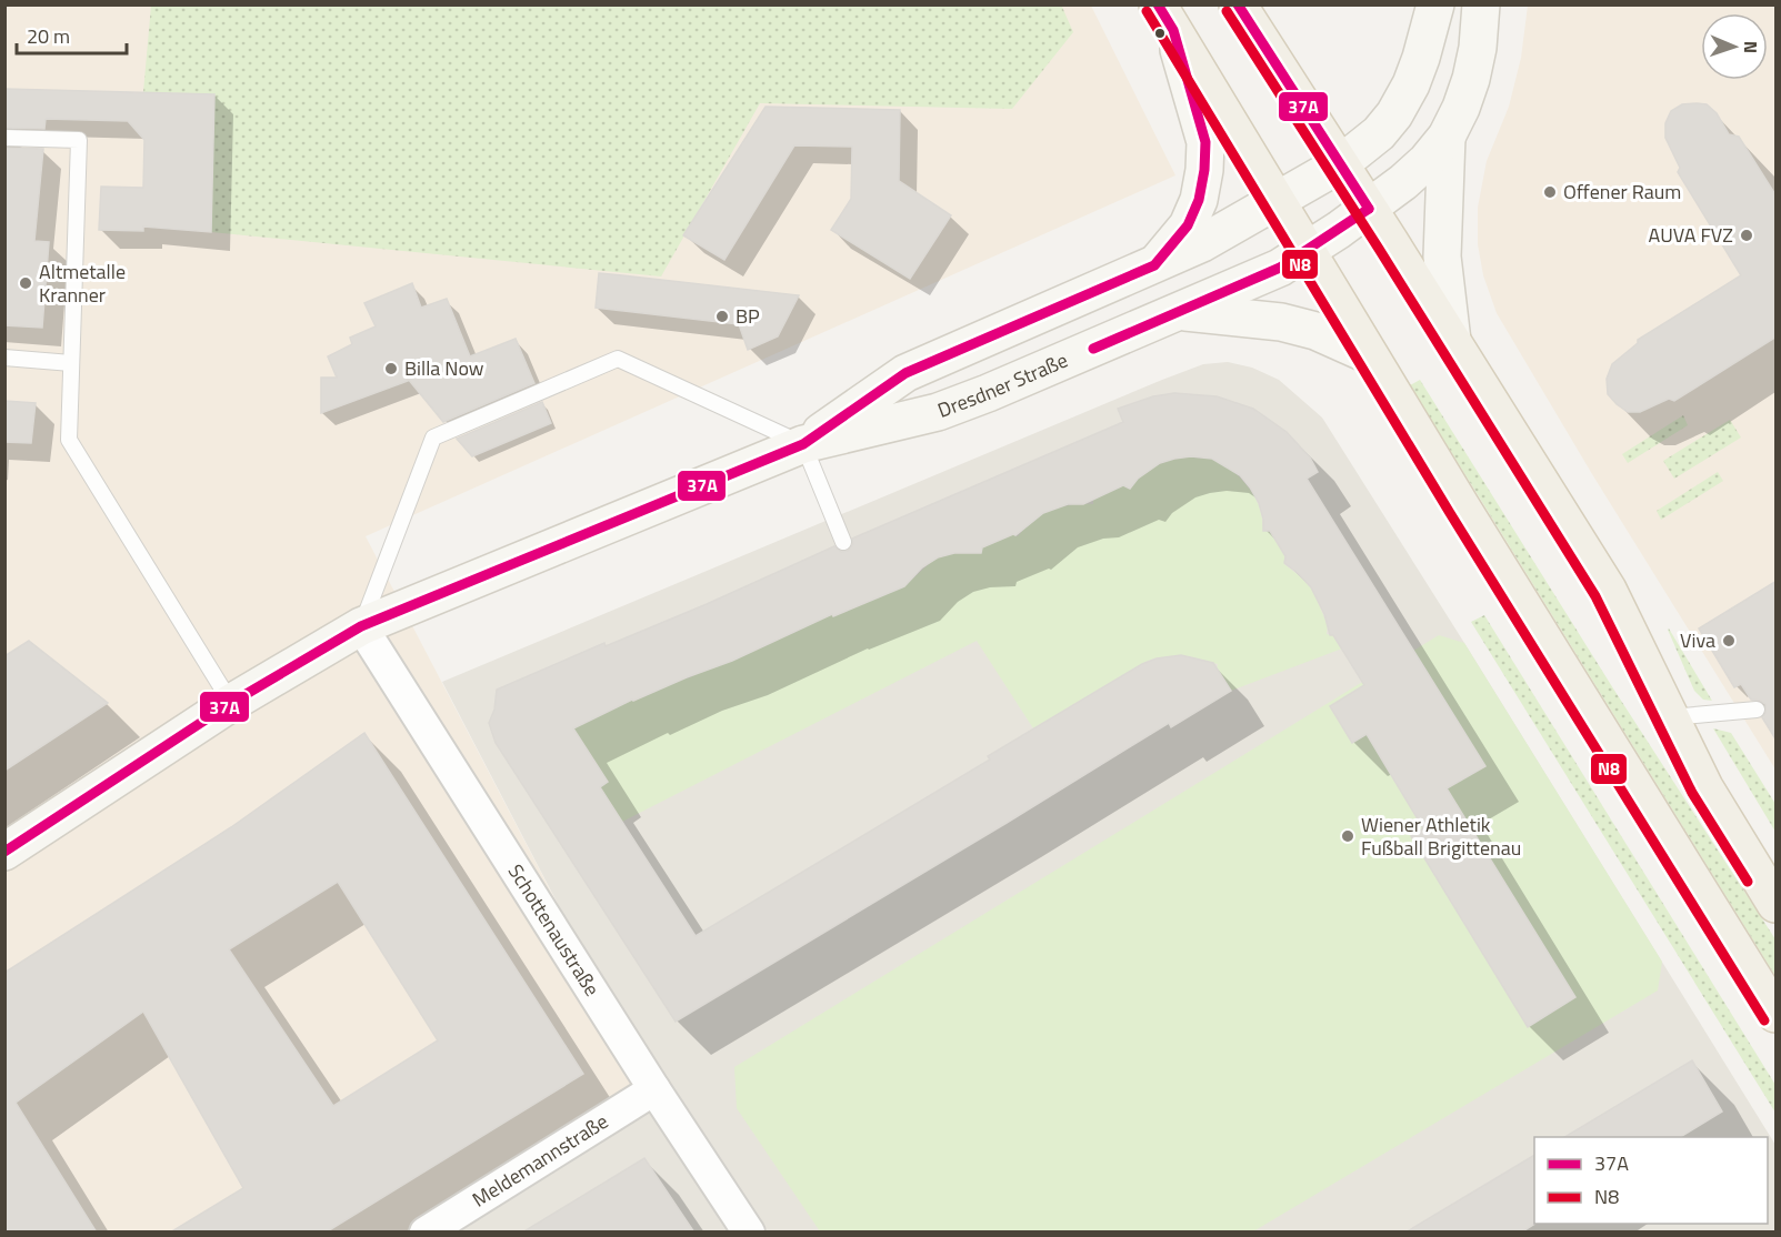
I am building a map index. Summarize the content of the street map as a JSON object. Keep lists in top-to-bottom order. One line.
{"streets":{"main road":["Dresdner Straße"],"street":["Schottenaustraße","Meldemannstraße"]},"crossings":[["Dresdner Straße","Schottenaustraße"],["Schottenaustraße","Meldemannstraße"]],"places":["Offener Raum","AUVA FVZ","Altmetalle Kranner","BP","Billa Now","Viva","Wiener Athletik Fußball Brigittenau"],"lines":["transit line 37A","transit line N8"],"legend":["37A","N8"],"scale_bar":"20 m","north":"right"}
